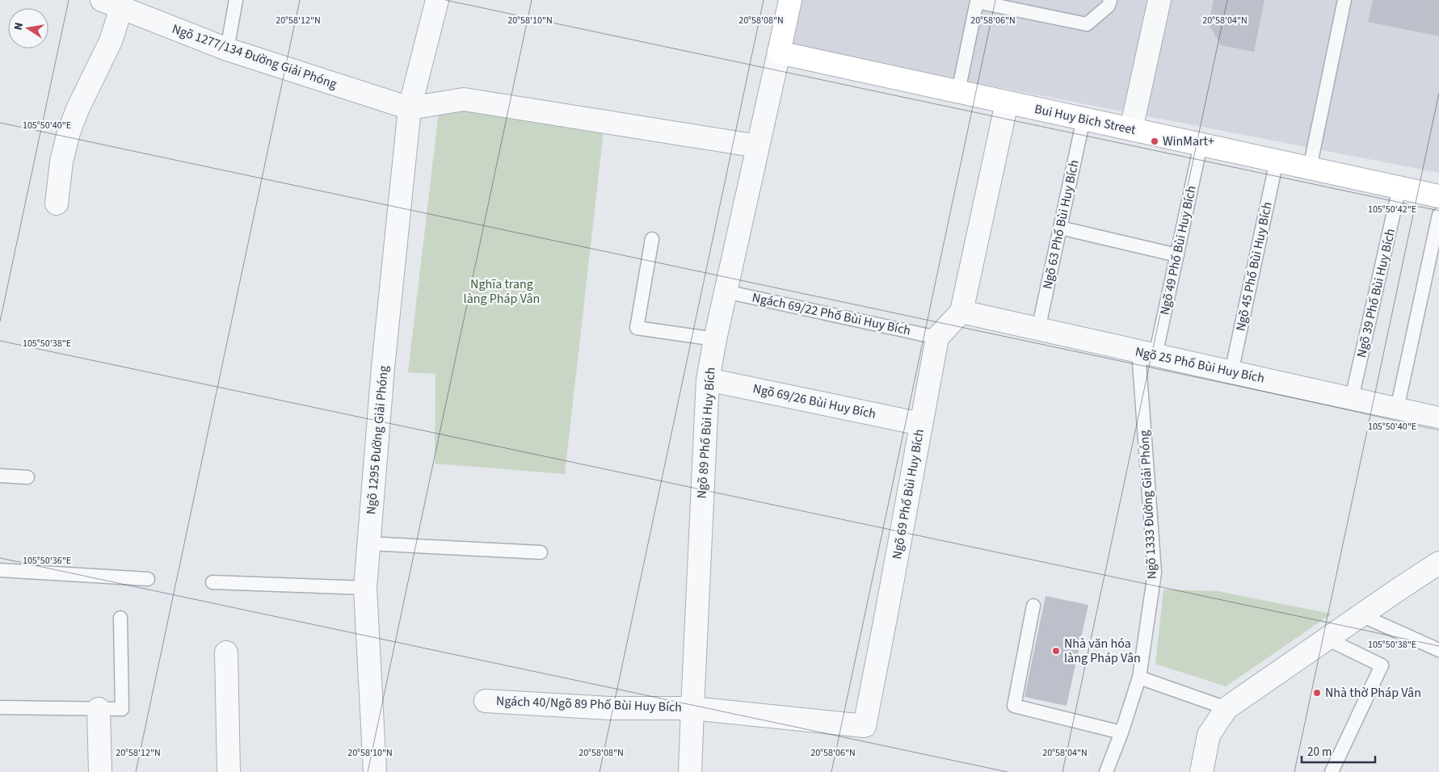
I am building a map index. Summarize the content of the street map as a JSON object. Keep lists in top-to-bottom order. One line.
{"streets":{"street":["Ngõ 1277/134 Đường Giải Phóng","Bui Huy Bich Street","Ngõ 25 Phố Bùi Huy Bích","Ngõ 69/26 Bùi Huy Bích","Ngõ 89 Phố Bùi Huy Bích","Ngõ 1295 Đường Giải Phóng","Ngõ 69 Phố Bùi Huy Bích","Ngách 40/Ngõ 89 Phố Bùi Huy Bích"],"lane":["Ngõ 63 Phố Bùi Huy Bích","Ngõ 49 Phố Bùi Huy Bích","Ngõ 45 Phố Bùi Huy Bích","Ngõ 39 Phố Bùi Huy Bích","Ngách 69/22 Phố Bùi Huy Bích","Ngõ 1333 Đường Giải Phóng"]},"crossings":[["Ngõ 1277/134 Đường Giải Phóng","Ngõ 1295 Đường Giải Phóng"],["Bui Huy Bich Street","Ngõ 63 Phố Bùi Huy Bích"],["Bui Huy Bich Street","Ngõ 49 Phố Bùi Huy Bích"],["Bui Huy Bich Street","Ngõ 45 Phố Bùi Huy Bích"],["Bui Huy Bich Street","Ngõ 39 Phố Bùi Huy Bích"],["Bui Huy Bich Street","Ngõ 89 Phố Bùi Huy Bích"],["Ngõ 63 Phố Bùi Huy Bích","Ngõ 25 Phố Bùi Huy Bích"],["Ngõ 49 Phố Bùi Huy Bích","Ngõ 25 Phố Bùi Huy Bích"],["Ngõ 49 Phố Bùi Huy Bích","Ngõ 1333 Đường Giải Phóng"],["Ngõ 45 Phố Bùi Huy Bích","Ngõ 25 Phố Bùi Huy Bích"],["Ngõ 39 Phố Bùi Huy Bích","Ngõ 25 Phố Bùi Huy Bích"],["Ngách 69/22 Phố Bùi Huy Bích","Ngõ 89 Phố Bùi Huy Bích"],["Ngách 69/22 Phố Bùi Huy Bích","Ngõ 69 Phố Bùi Huy Bích"],["Ngõ 25 Phố Bùi Huy Bích","Ngõ 1333 Đường Giải Phóng"],["Ngõ 69/26 Bùi Huy Bích","Ngõ 89 Phố Bùi Huy Bích"],["Ngõ 69/26 Bùi Huy Bích","Ngõ 69 Phố Bùi Huy Bích"],["Ngõ 89 Phố Bùi Huy Bích","Ngõ 69 Phố Bùi Huy Bích"],["Ngõ 89 Phố Bùi Huy Bích","Ngách 40/Ngõ 89 Phố Bùi Huy Bích"],["Ngõ 69 Phố Bùi Huy Bích","Ngách 40/Ngõ 89 Phố Bùi Huy Bích"]],"parks":["Nghĩa trang làng Pháp Vân"],"places":["WinMart+","Nhà văn hóa làng Pháp Vân","Nhà thờ Pháp Vân"],"scale_bar":"20 m","north":"left","coordinates":["20°58'12\"N","20°58'10\"N","20°58'08\"N","20°58'06\"N","20°58'04\"N","105°50'40\"E","105°50'42\"E","105°50'38\"E","105°50'36\"E"]}
